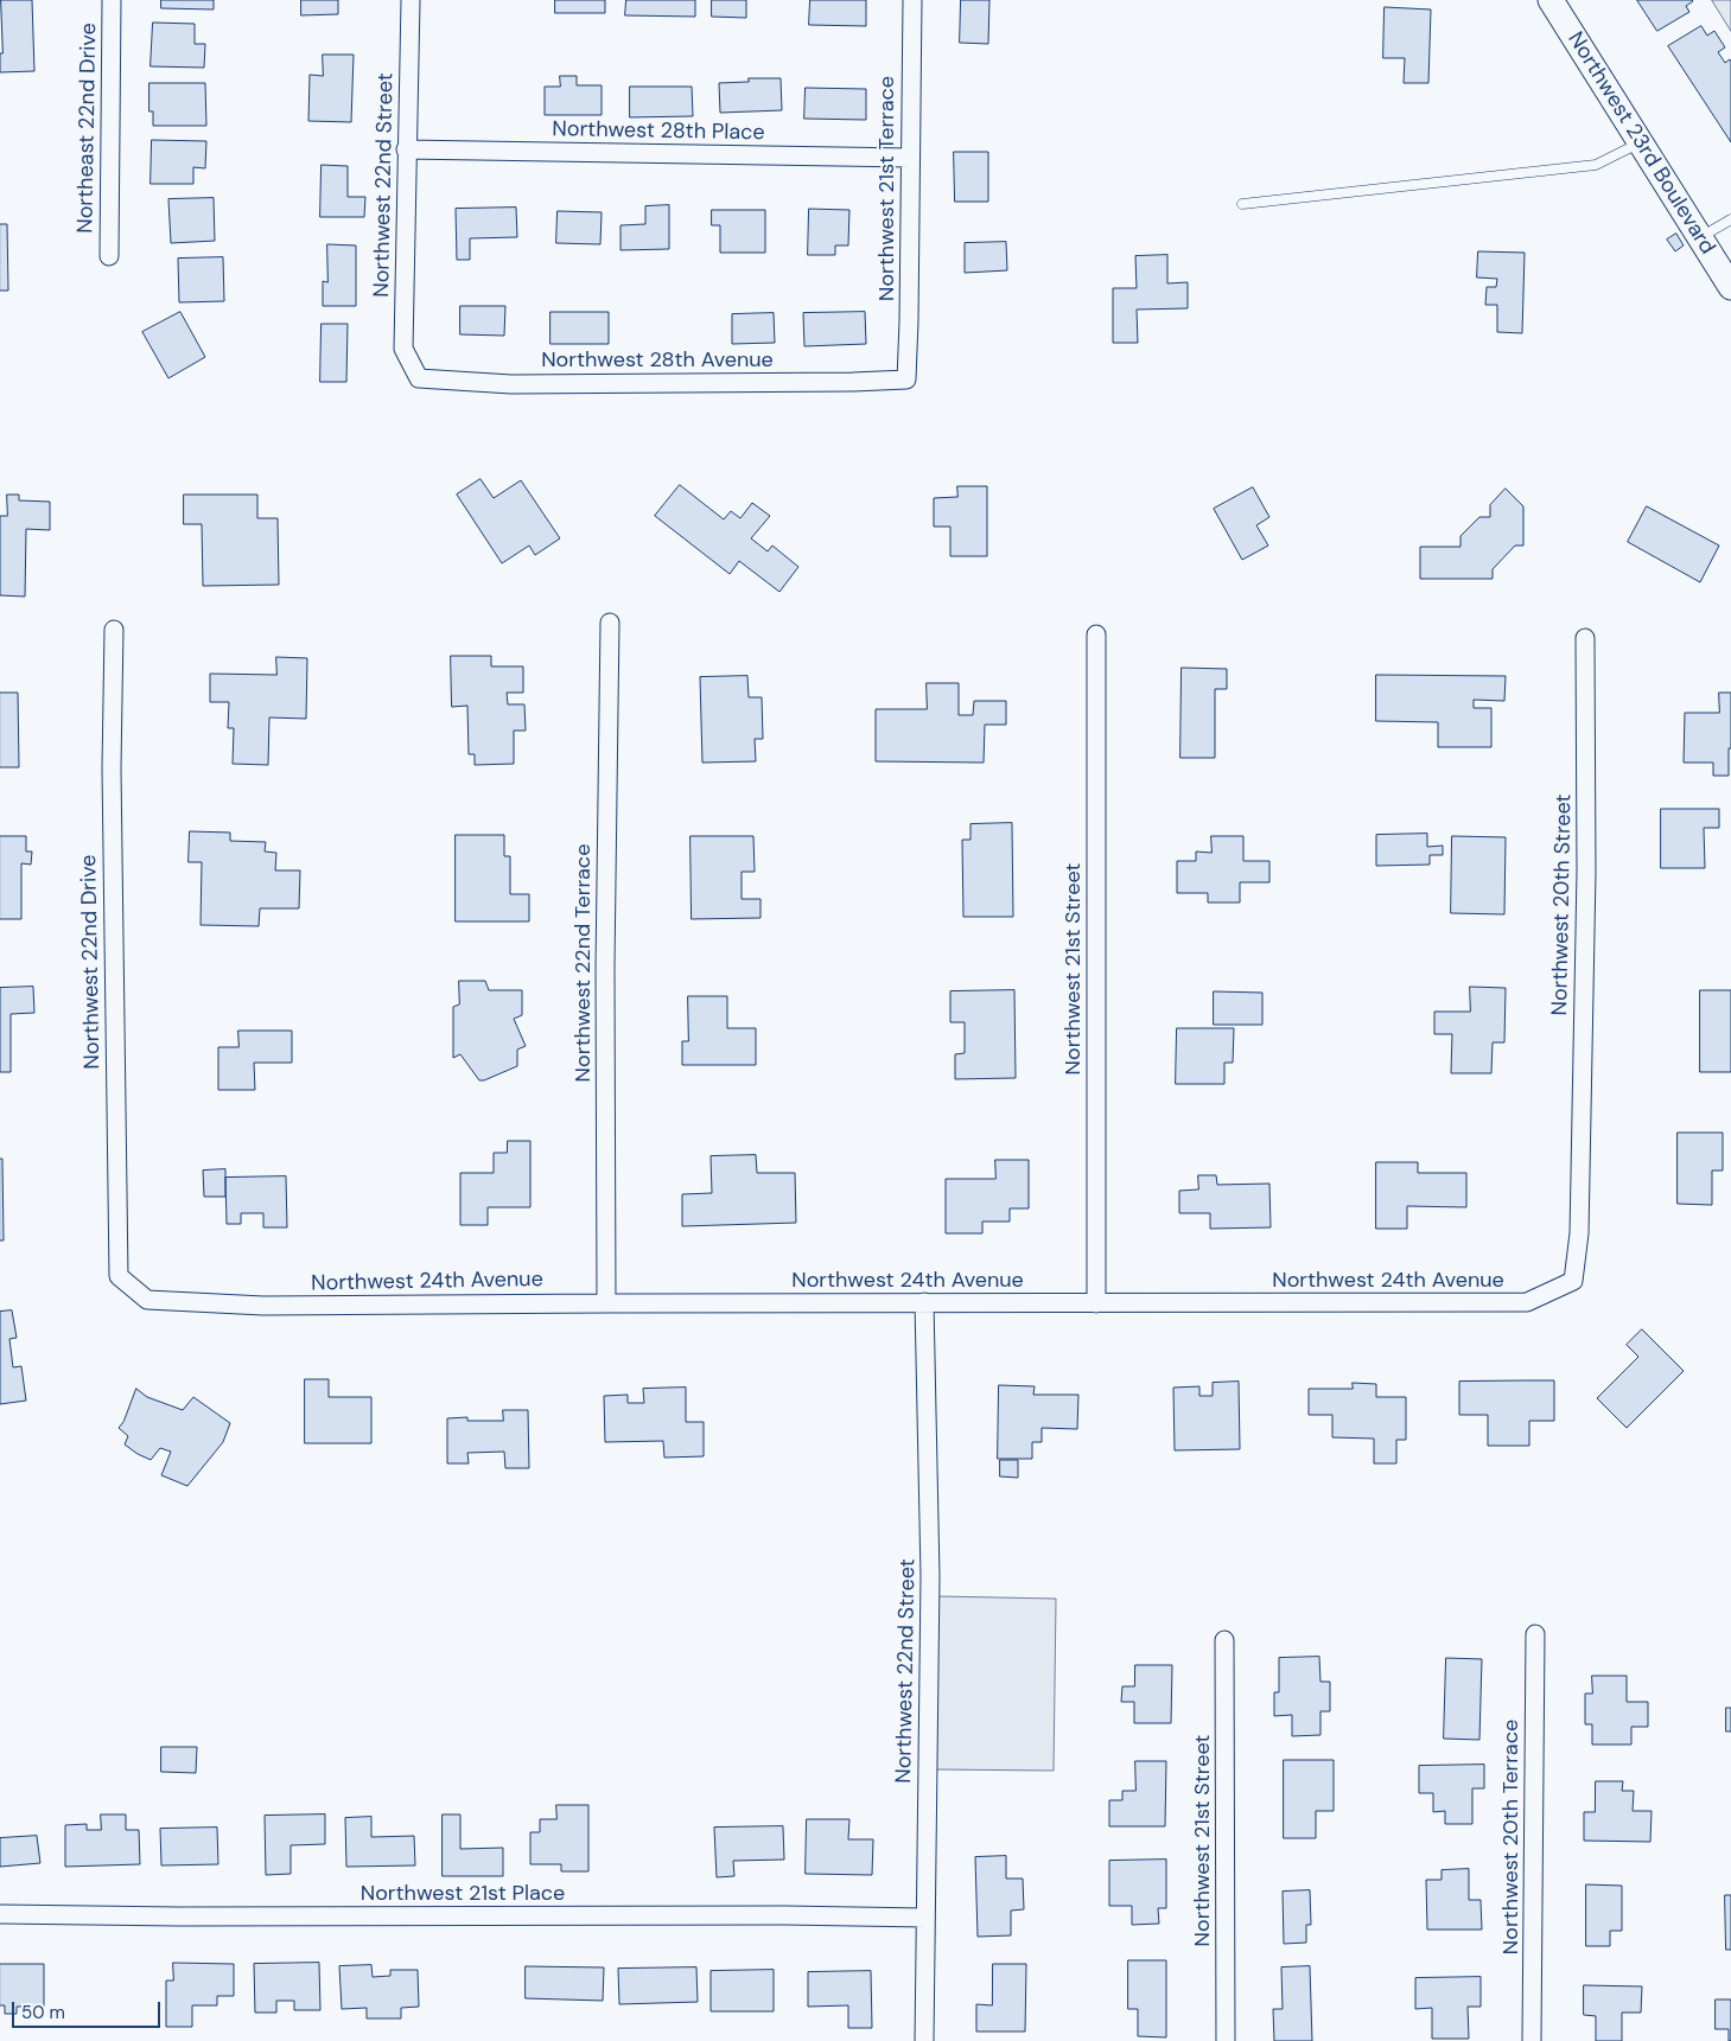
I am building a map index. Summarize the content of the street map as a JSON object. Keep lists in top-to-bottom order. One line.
{"streets":{"street":["Northeast 22nd Drive","Northwest 28th Place","Northwest 23rd Boulevard","Northwest 22nd Street","Northwest 21st Terrace","Northwest 28th Avenue","Northwest 20th Street","Northwest 22nd Drive","Northwest 22nd Terrace","Northwest 21st Street","Northwest 24th Avenue","Northwest 20th Terrace","Northwest 21st Place"]},"crossings":[["Northwest 28th Place","Northwest 22nd Street"],["Northwest 28th Place","Northwest 21st Terrace"],["Northwest 22nd Street","Northwest 28th Avenue"],["Northwest 22nd Street","Northwest 24th Avenue"],["Northwest 22nd Street","Northwest 21st Place"],["Northwest 21st Terrace","Northwest 28th Avenue"],["Northwest 20th Street","Northwest 24th Avenue"],["Northwest 22nd Drive","Northwest 24th Avenue"],["Northwest 22nd Terrace","Northwest 24th Avenue"],["Northwest 21st Street","Northwest 24th Avenue"]],"scale_bar":"50 m"}
